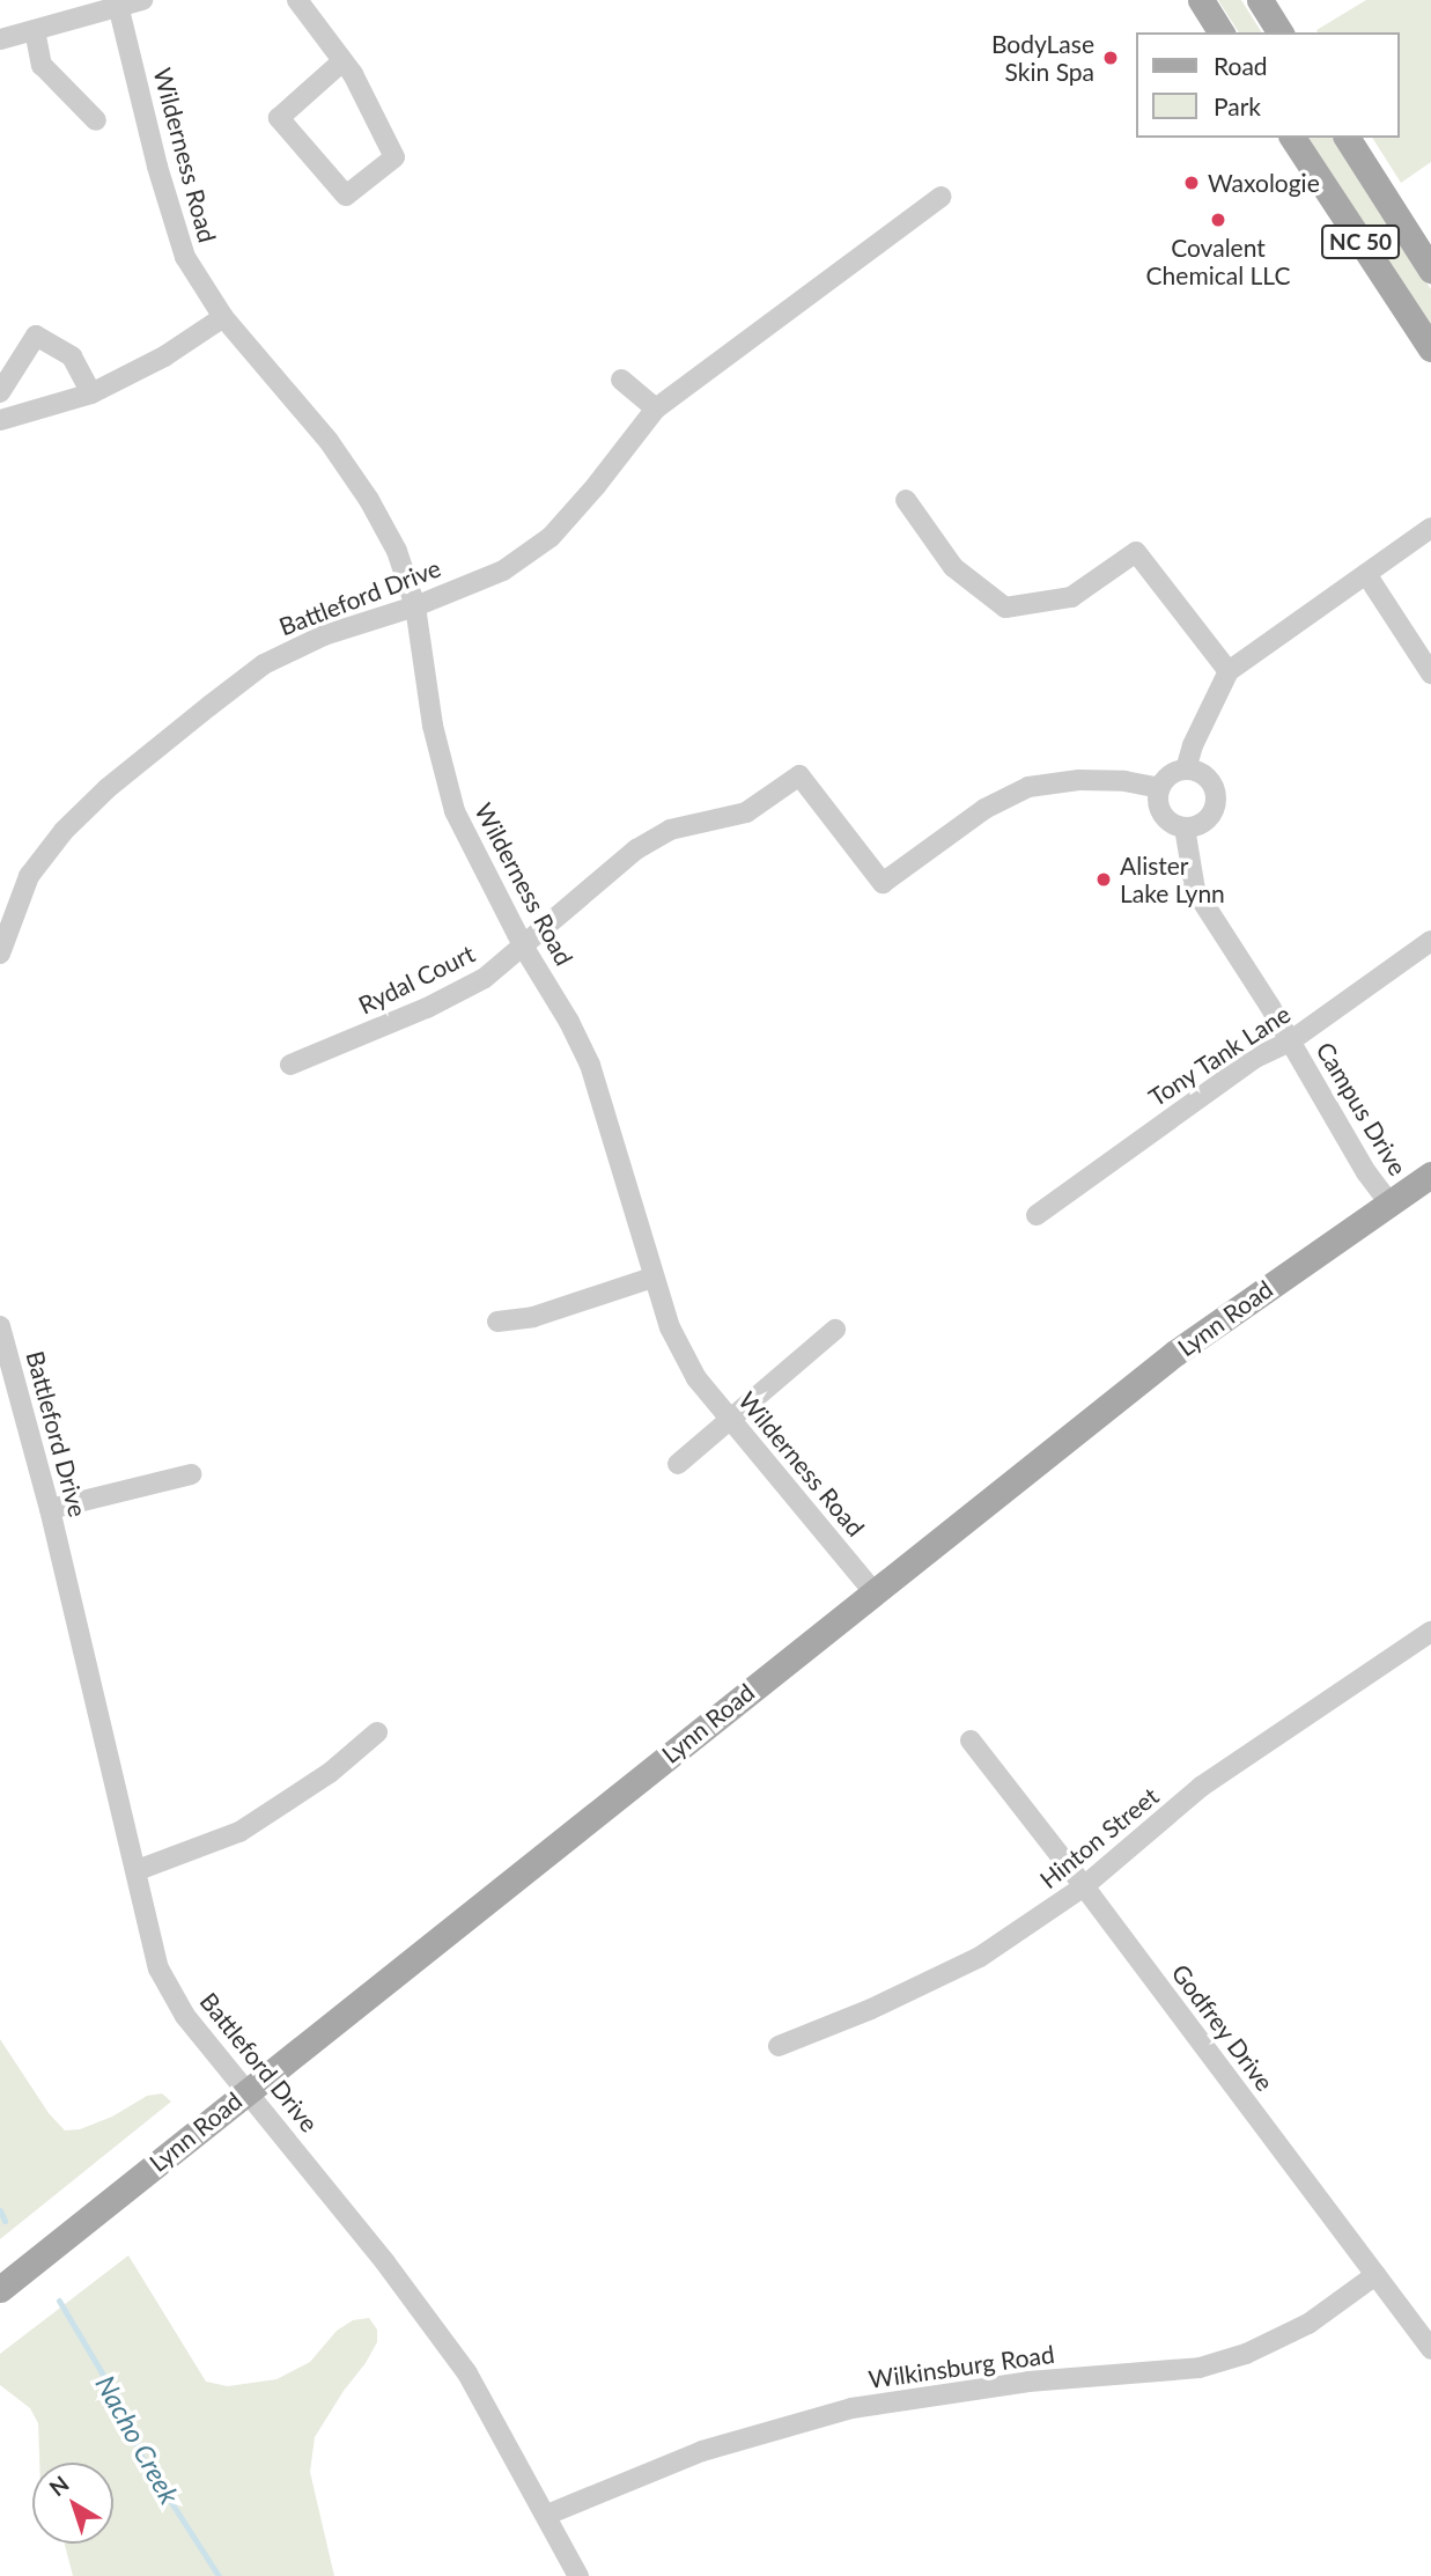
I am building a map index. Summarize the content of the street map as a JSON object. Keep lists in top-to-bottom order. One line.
{"streets":{"main road":["NC 50","Lynn Road"],"street":["Wilderness Road","Battleford Drive","Rydal Court","Tony Tank Lane","Campus Drive","Hinton Street","Godfrey Drive","Wilkinsburg Road"]},"crossings":[["Wilderness Road","Battleford Drive"],["Wilderness Road","Rydal Court"],["Wilderness Road","Lynn Road"],["Battleford Drive","Lynn Road"],["Battleford Drive","Wilkinsburg Road"],["Rydal Court","Campus Drive"],["Tony Tank Lane","Campus Drive"],["Campus Drive","Lynn Road"],["Hinton Street","Godfrey Drive"],["Godfrey Drive","Wilkinsburg Road"]],"water":["Nacho Creek"],"places":["BodyLase Skin Spa","Waxologie","Covalent Chemical LLC","Alister Lake Lynn"],"legend":["Road","Park"],"north":"top left"}
